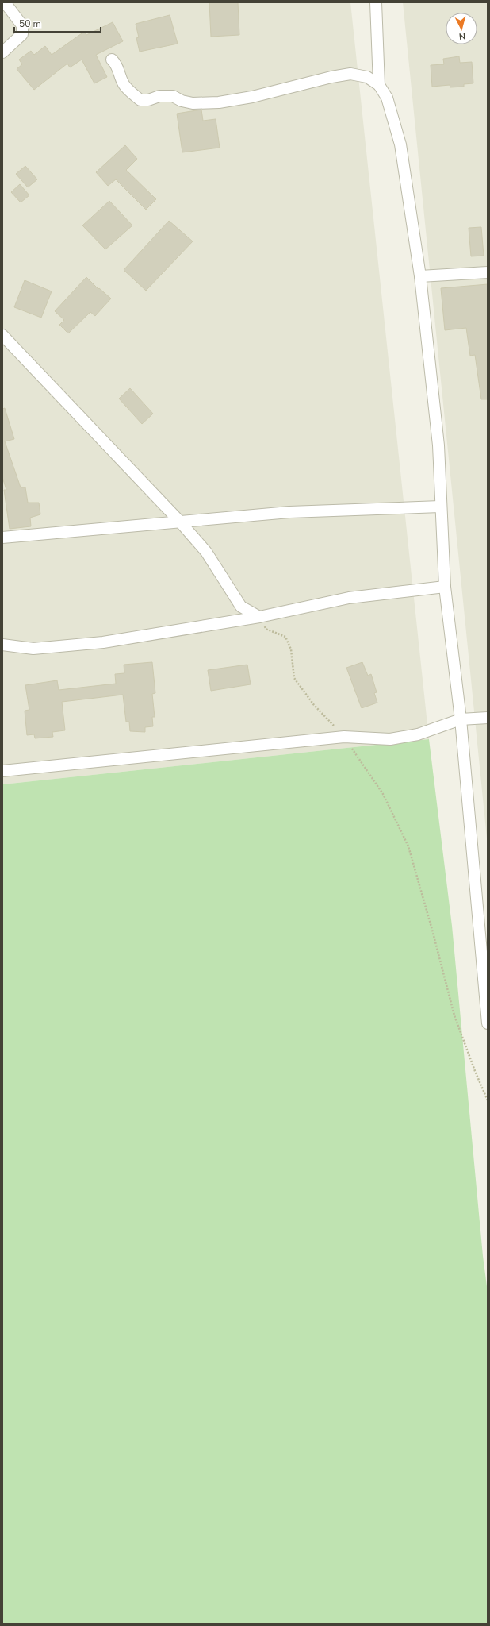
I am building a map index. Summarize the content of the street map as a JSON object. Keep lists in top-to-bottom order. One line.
{"scale_bar":"50 m","north":"bottom"}
